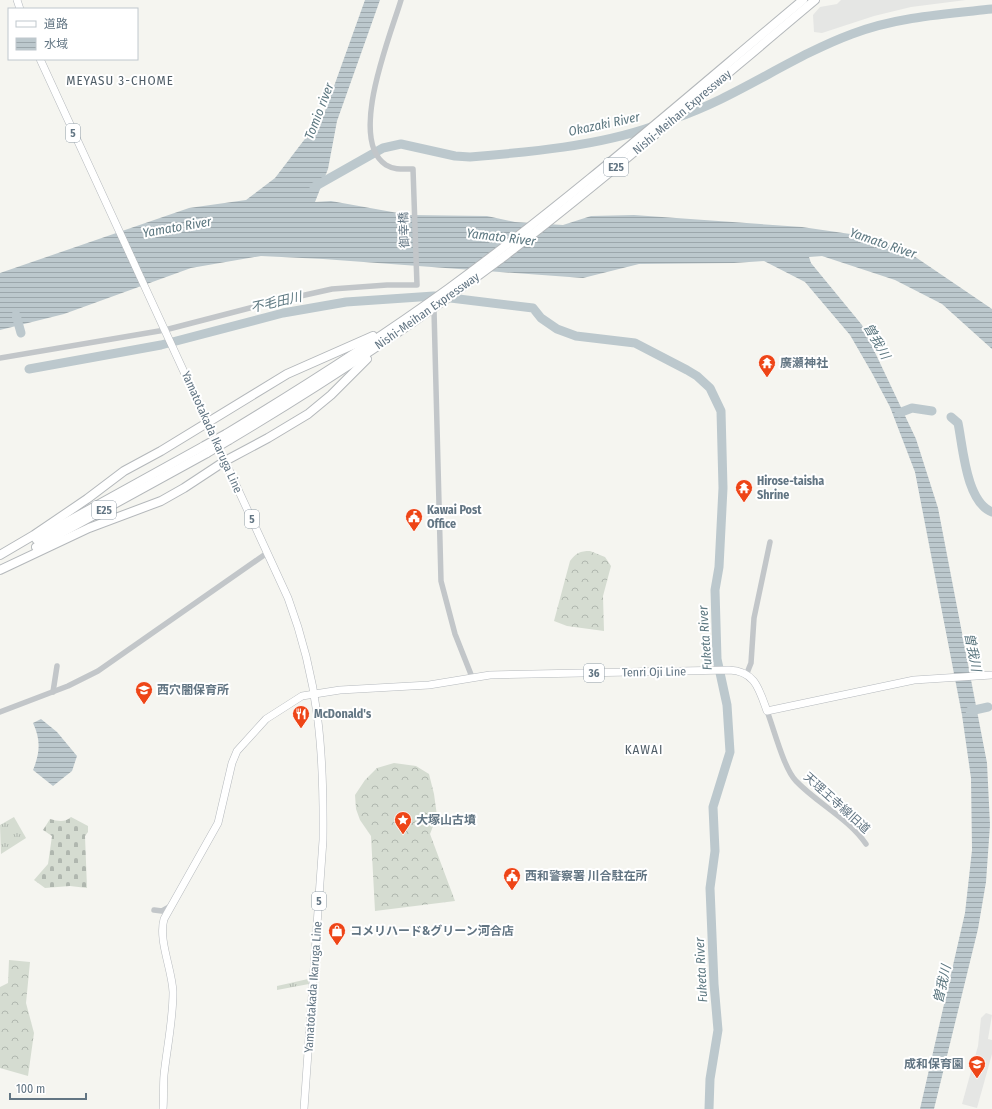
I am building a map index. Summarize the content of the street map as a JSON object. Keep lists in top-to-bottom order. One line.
{"streets":{"highway":["Nishi-Meihan Expressway","E25"],"main road":["5","Yamatotakada Ikaruga Line","Tenri Oji Line","36"],"street":["御幸橋","天理王寺線旧道"]},"crossings":[["御幸橋","Yamatotakada Ikaruga Line"],["Yamatotakada Ikaruga Line","Tenri Oji Line"]],"districts":["MEYASU 3-CHOME","KAWAI"],"water":["Tomio river","Okazaki River","Yamato River","不毛田川","曽我川","Fuketa River"],"places":{"temple":["廣瀬神社","Hirose-taisha Shrine"],"public building":["Kawai Post Office","西和警察署 川合駐在所"],"school or university":["西穴闇保育所","成和保育園"],"restaurant":["McDonald's"],"place":["大塚山古墳"],"shop":["コメリハード&グリーン河合店"]},"legend":["道路","水域"],"scale_bar":"100 m"}
